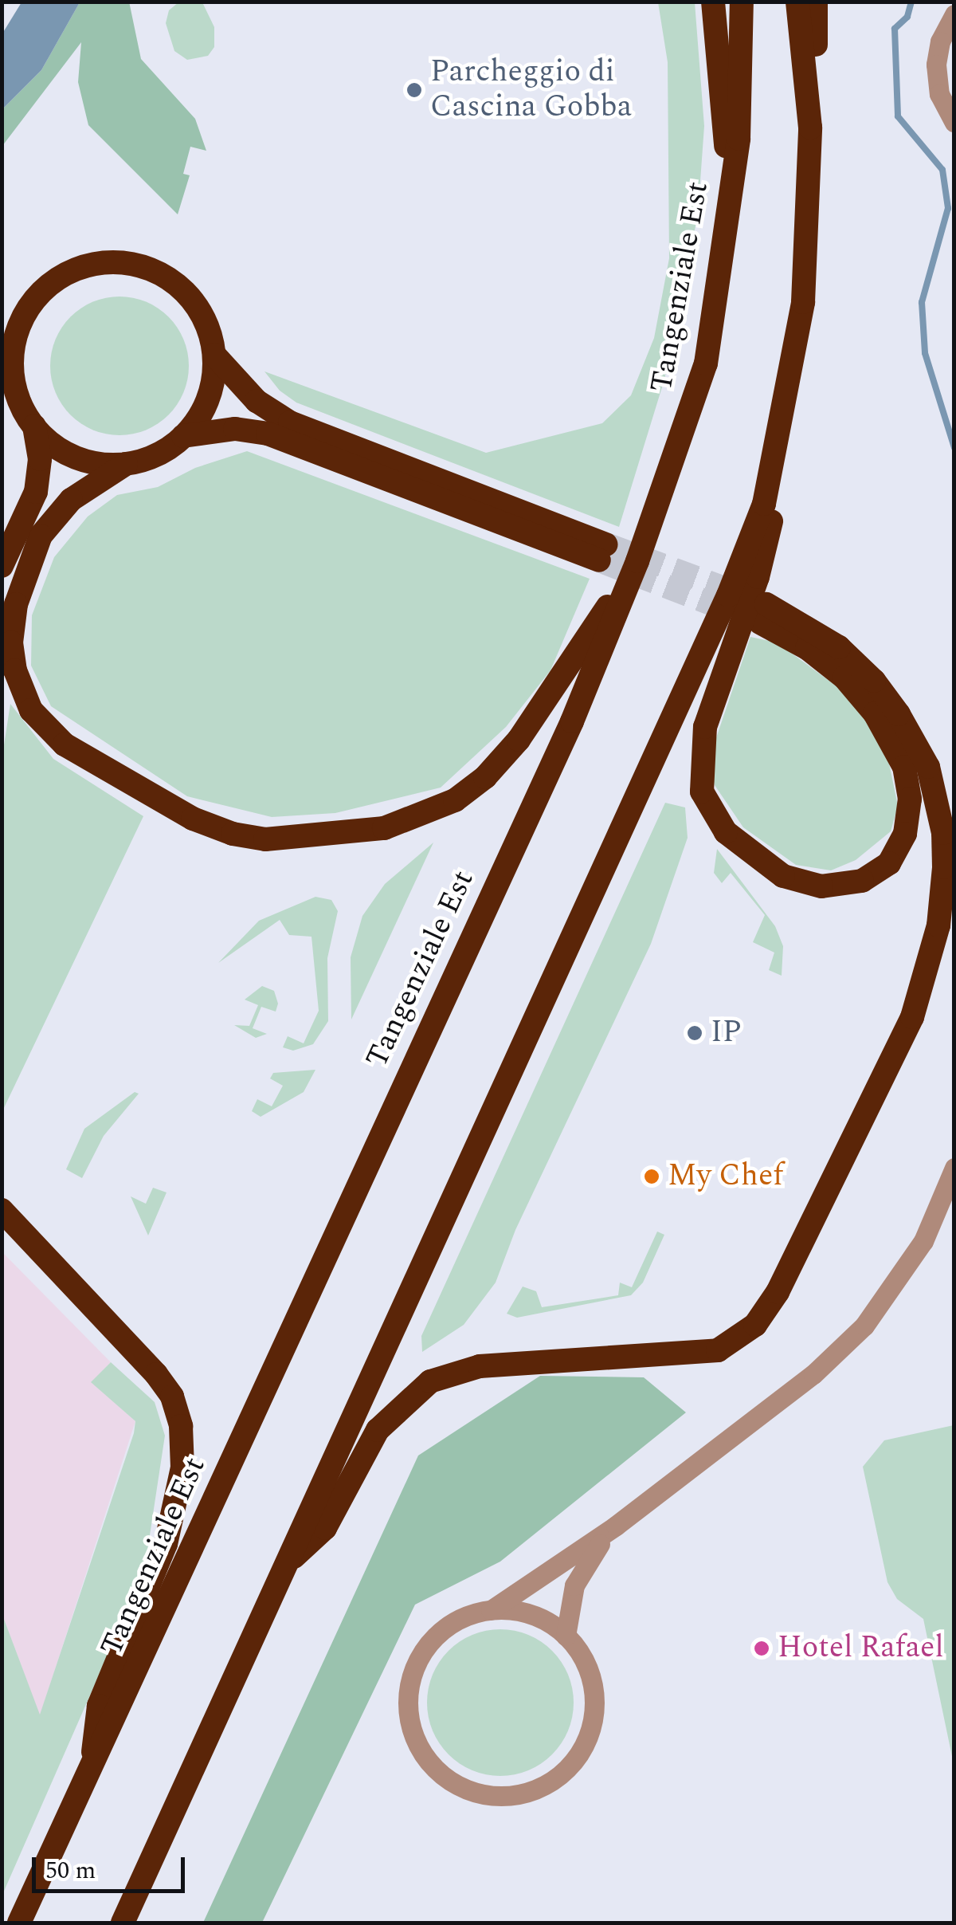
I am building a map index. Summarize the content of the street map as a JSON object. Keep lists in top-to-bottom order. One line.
{"streets":{"highway":["Tangenziale Est"]},"places":["Parcheggio di Cascina Gobba","IP","My Chef","Hotel Rafael"],"scale_bar":"50 m"}
